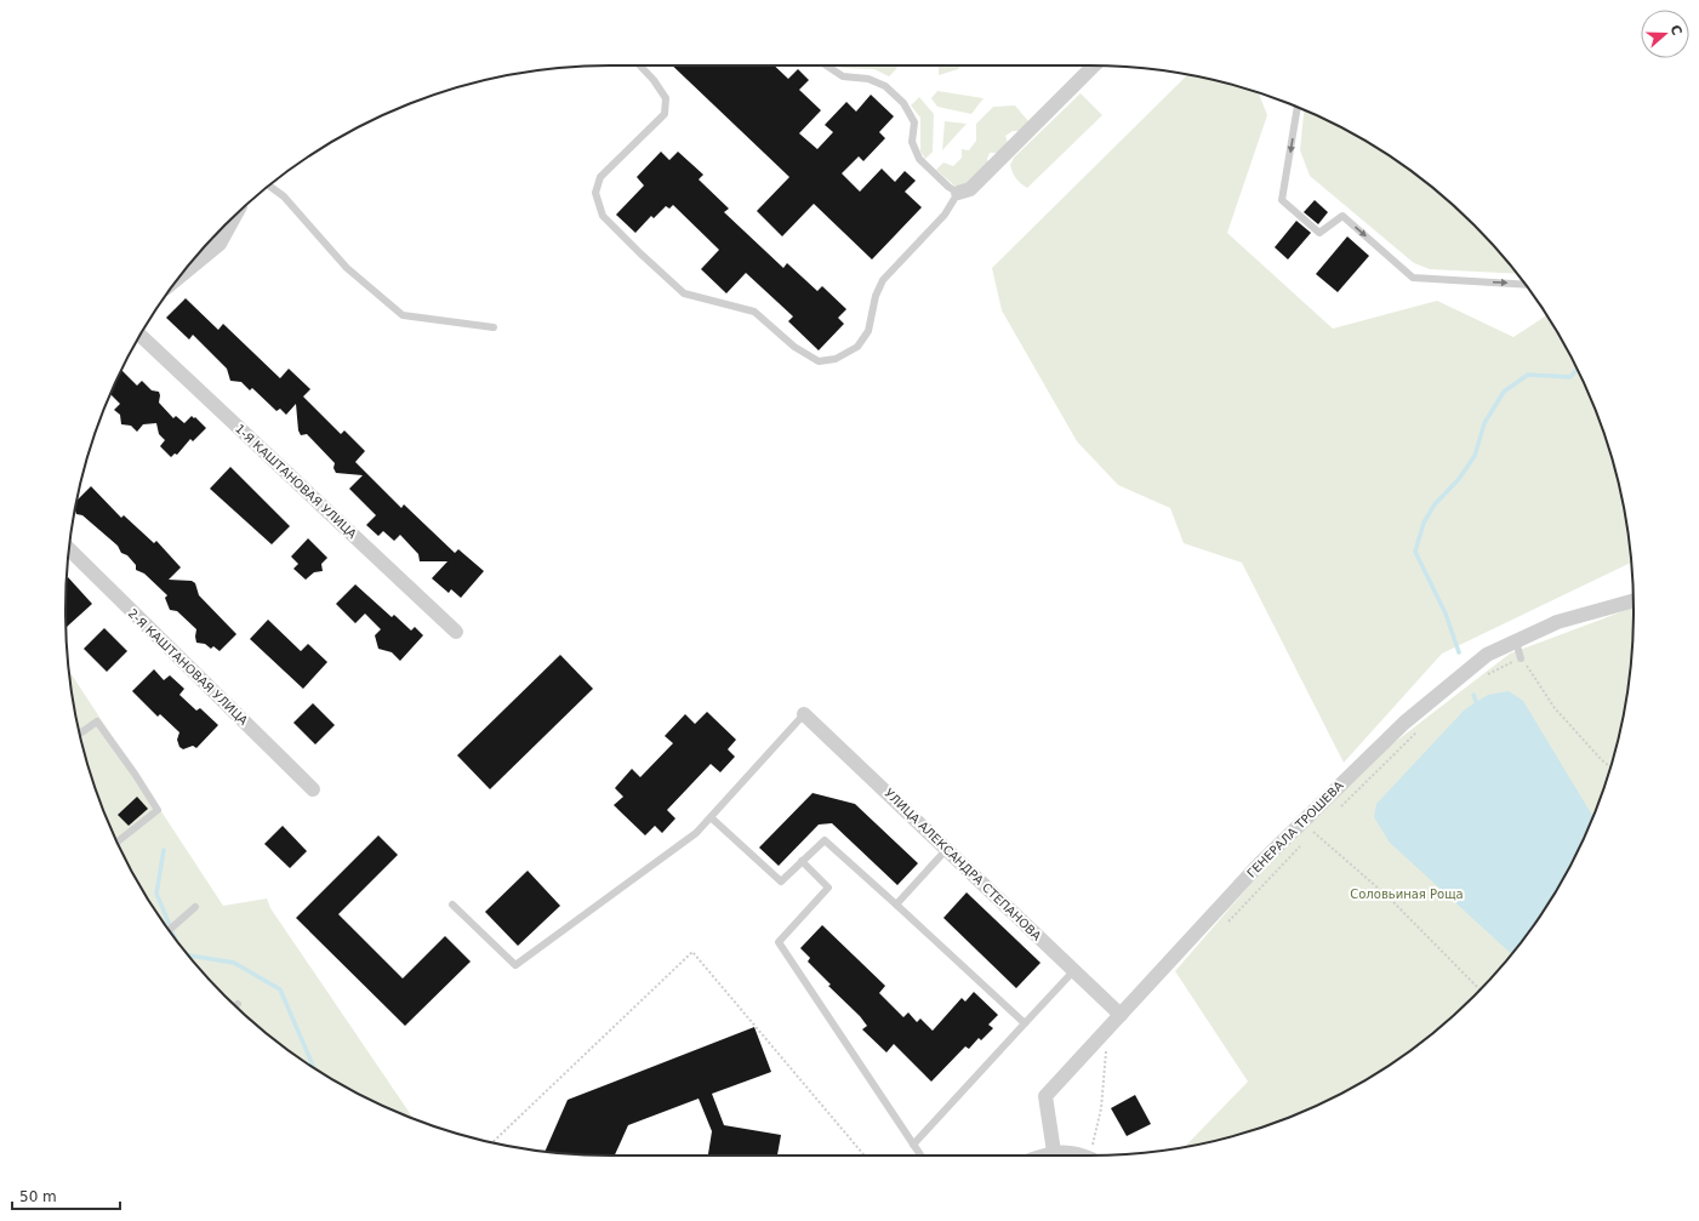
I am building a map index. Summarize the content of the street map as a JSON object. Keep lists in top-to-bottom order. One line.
{"streets":{"street":["1-Я КАШТАНОВАЯ УЛИЦА","2-Я КАШТАНОВАЯ УЛИЦА","ГЕНЕРАЛА ТРОШЕВА","УЛИЦА АЛЕКСАНДРА СТЕПАНОВА"]},"crossings":[["ГЕНЕРАЛА ТРОШЕВА","УЛИЦА АЛЕКСАНДРА СТЕПАНОВА"]],"parks":["Соловьиная Роща"],"scale_bar":"50 m","north":"right"}
